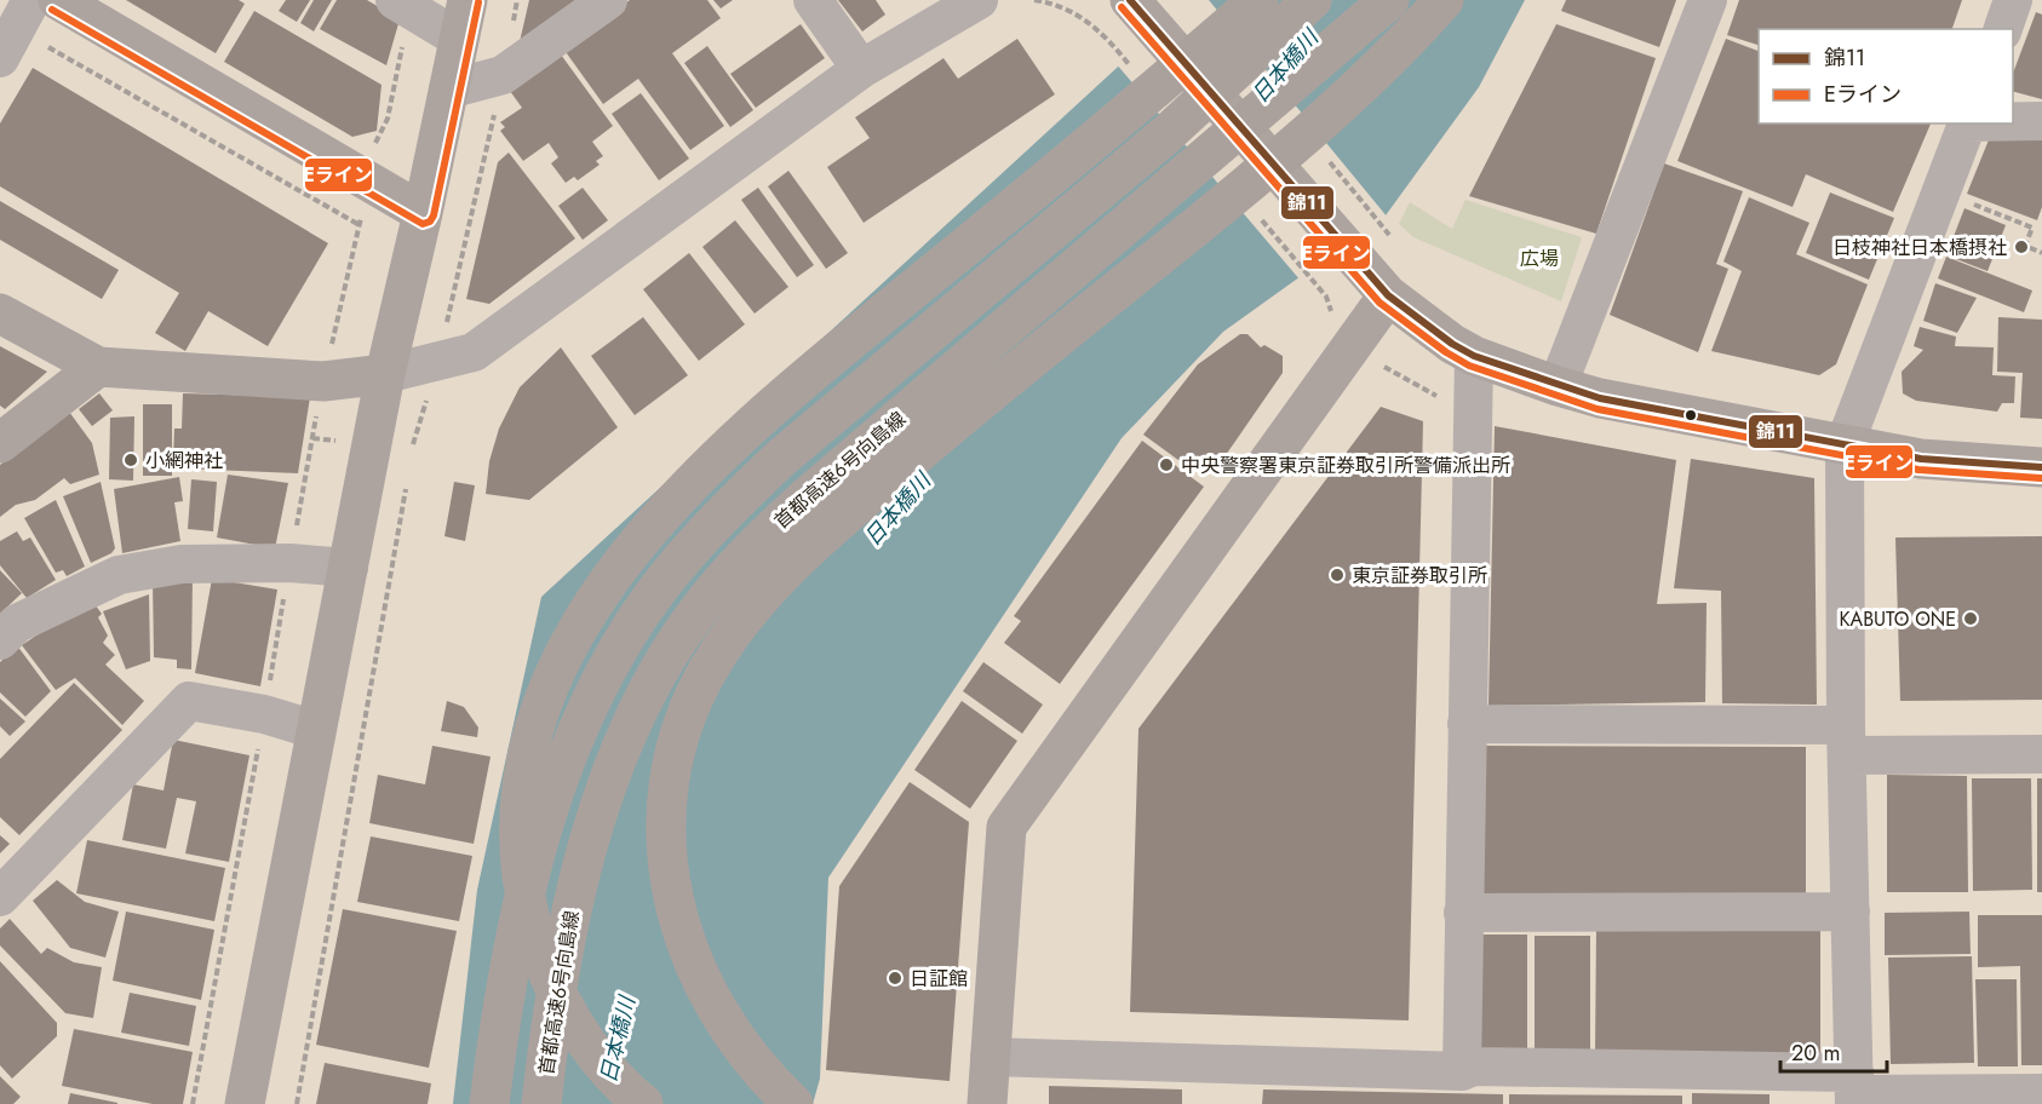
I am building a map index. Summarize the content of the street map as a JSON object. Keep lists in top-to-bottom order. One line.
{"streets":{"highway":["首都高速6号向島線"]},"water":["日本橋川"],"parks":["広場"],"places":["日枝神社日本橋摂社","小網神社","中央警察署東京証券取引所警備派出所","東京証券取引所","KABUTO ONE","日証館"],"lines":["transit line 錦11","transit line Eライン"],"legend":["錦11","Eライン"],"scale_bar":"20 m"}
